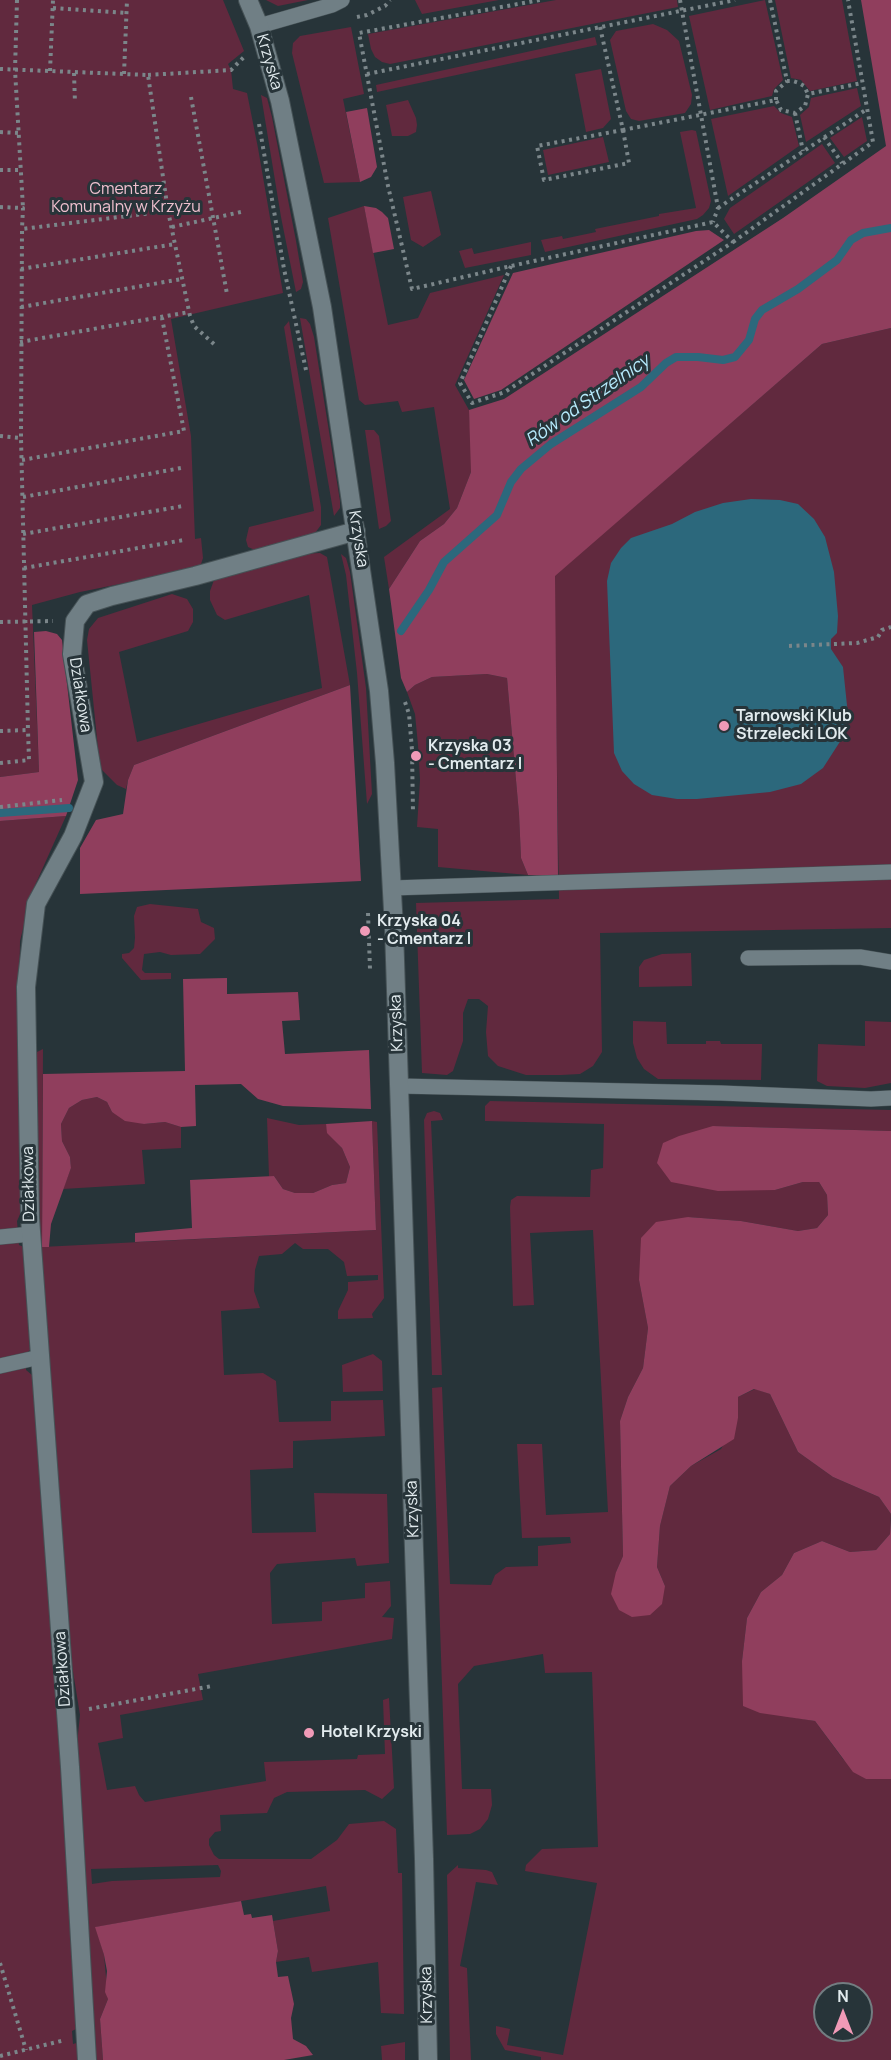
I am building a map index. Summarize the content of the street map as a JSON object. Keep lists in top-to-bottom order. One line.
{"streets":{"street":["Krzyska","Działkowa"]},"water":["Rów od Strzelnicy"],"parks":["Cmentarz Komunalny w Krzyżu"],"places":["Tarnowski Klub Strzelecki LOK","Krzyska 03 - Cmentarz I","Krzyska 04 - Cmentarz I","Hotel Krzyski"],"north":"top"}
